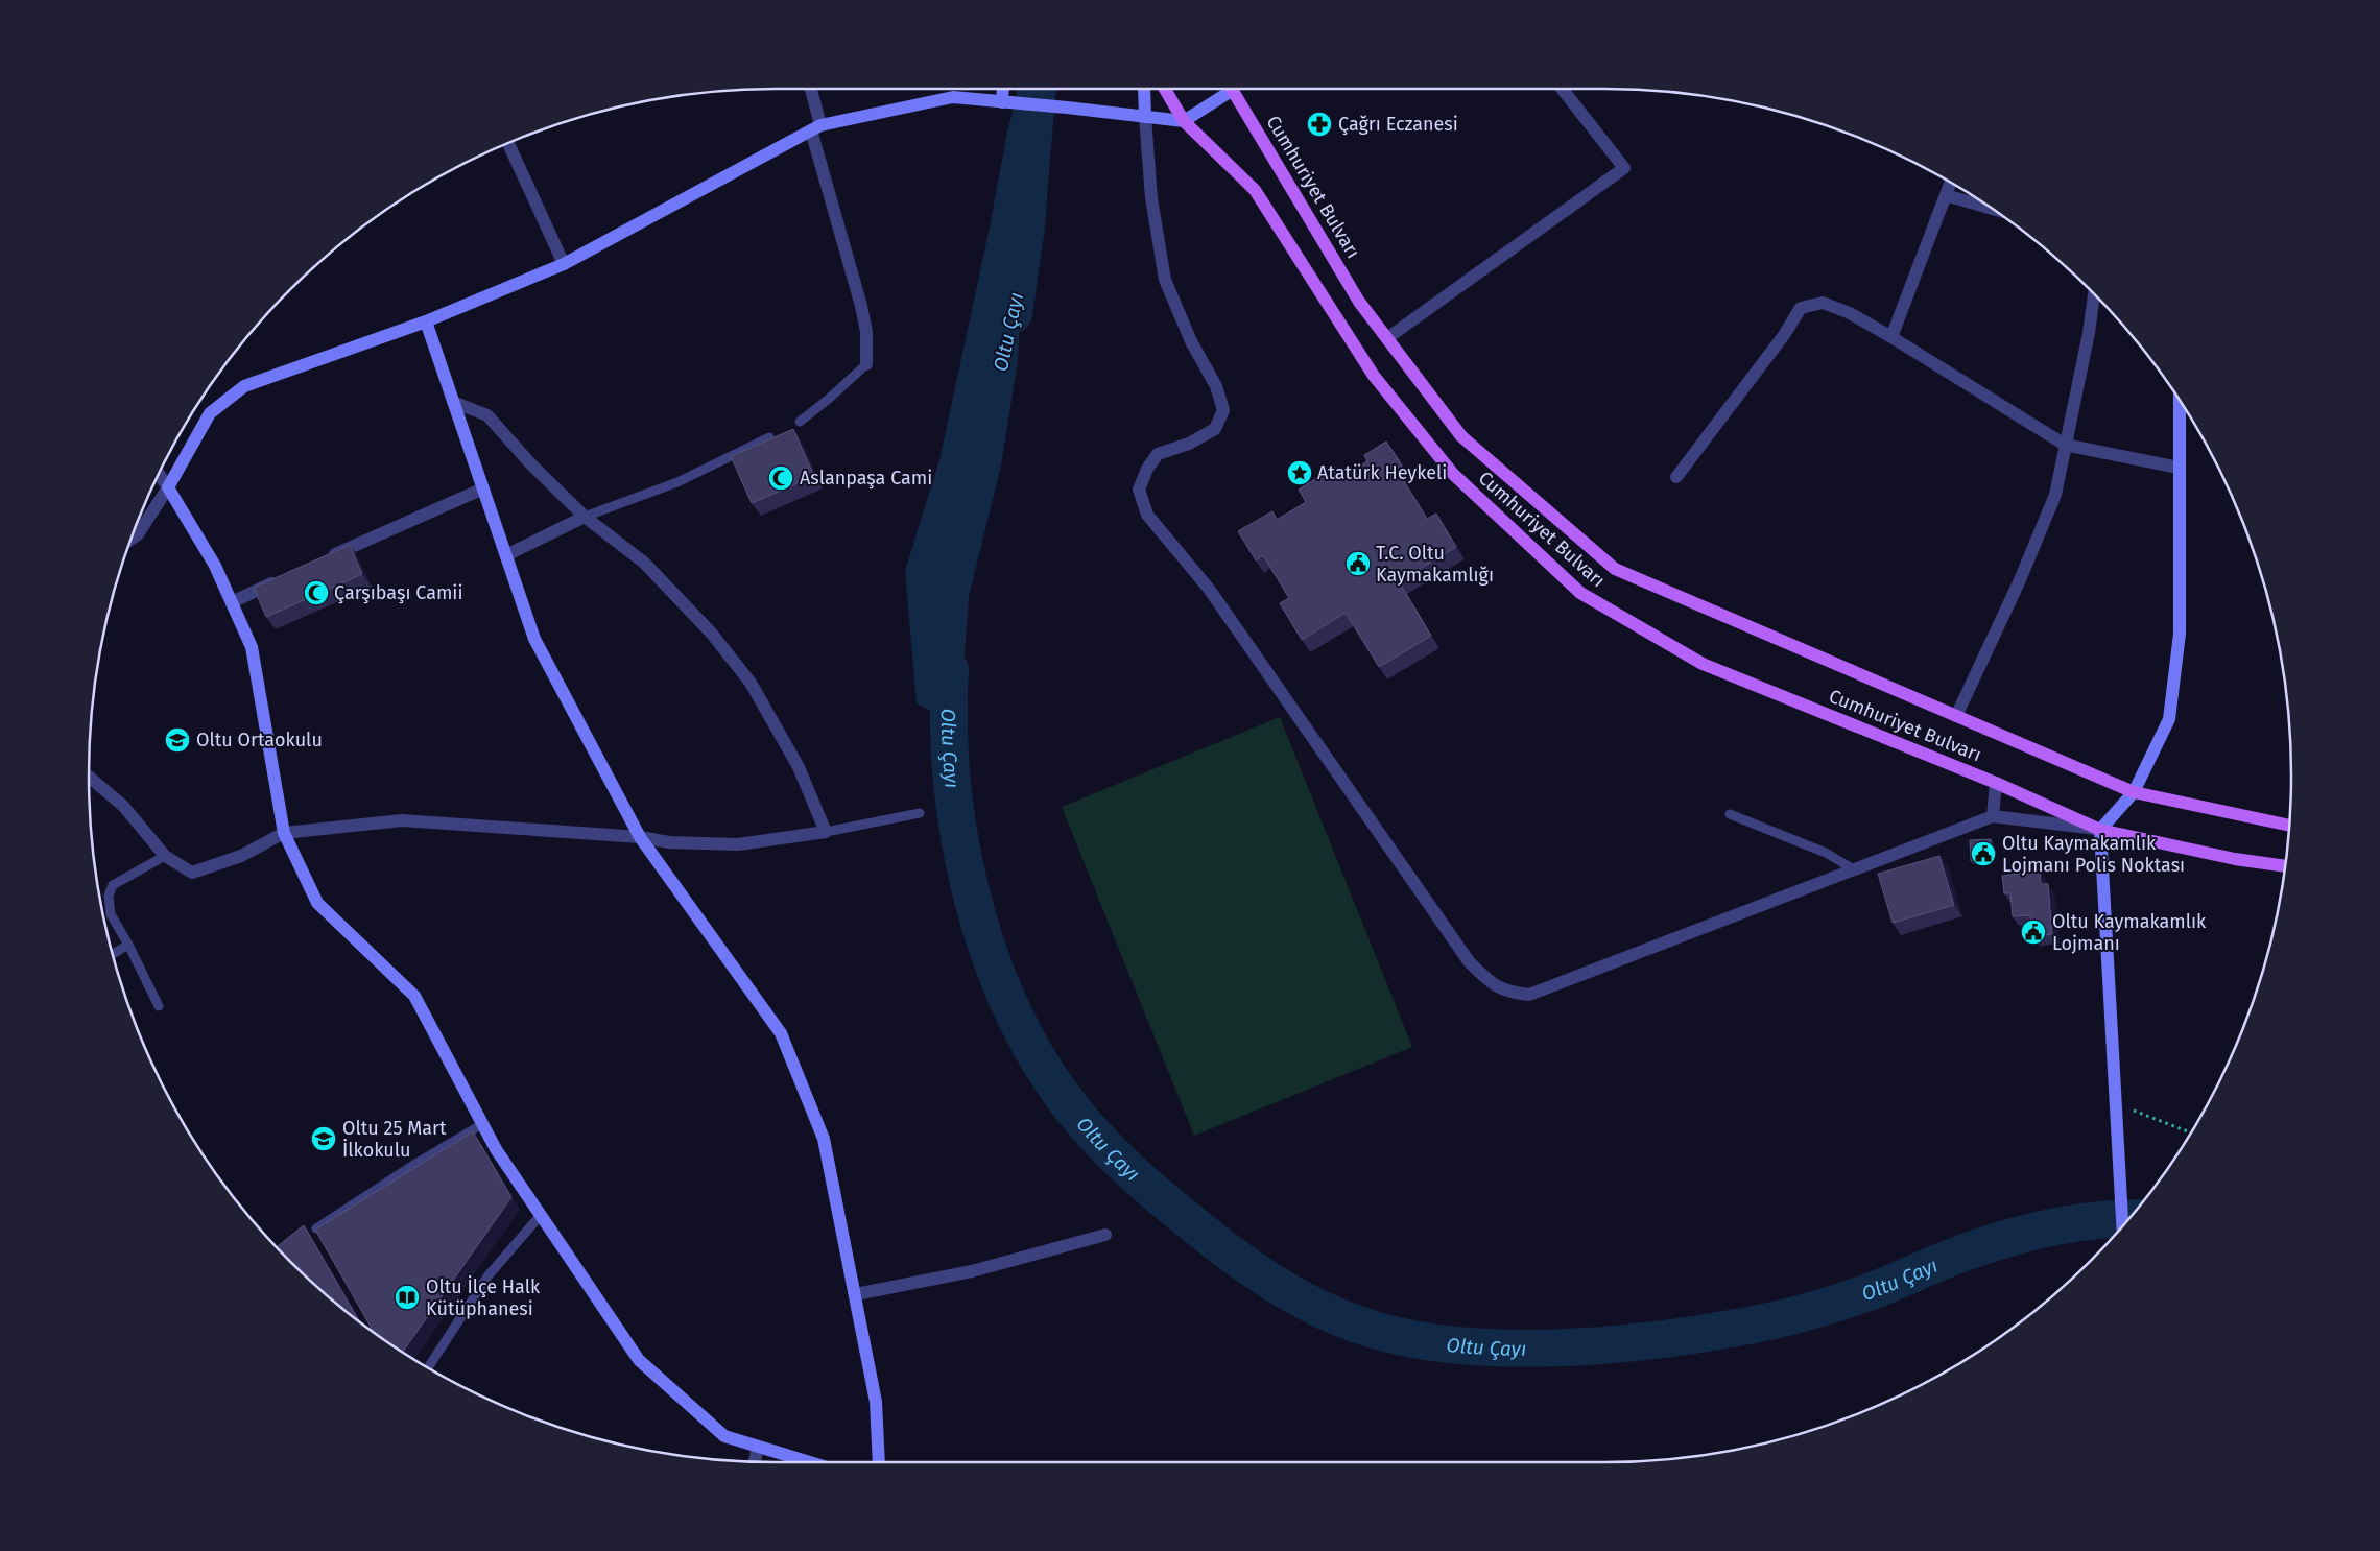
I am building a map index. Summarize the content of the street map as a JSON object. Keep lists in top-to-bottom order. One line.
{"streets":{"main road":["Cumhuriyet Bulvarı"]},"water":["Oltu Çayı"],"places":{"pharmacy":["Çağrı Eczanesi"],"place":["Atatürk Heykeli"],"mosque":["Aslanpaşa Cami","Çarşıbaşı Camii"],"public building":["T.C. Oltu Kaymakamlığı","Oltu Kaymakamlık Lojmanı Polis Noktası","Oltu Kaymakamlık Lojmanı"],"school or university":["Oltu Ortaokulu","Oltu 25 Mart İlkokulu"],"library":["Oltu İlçe Halk Kütüphanesi"]}}
